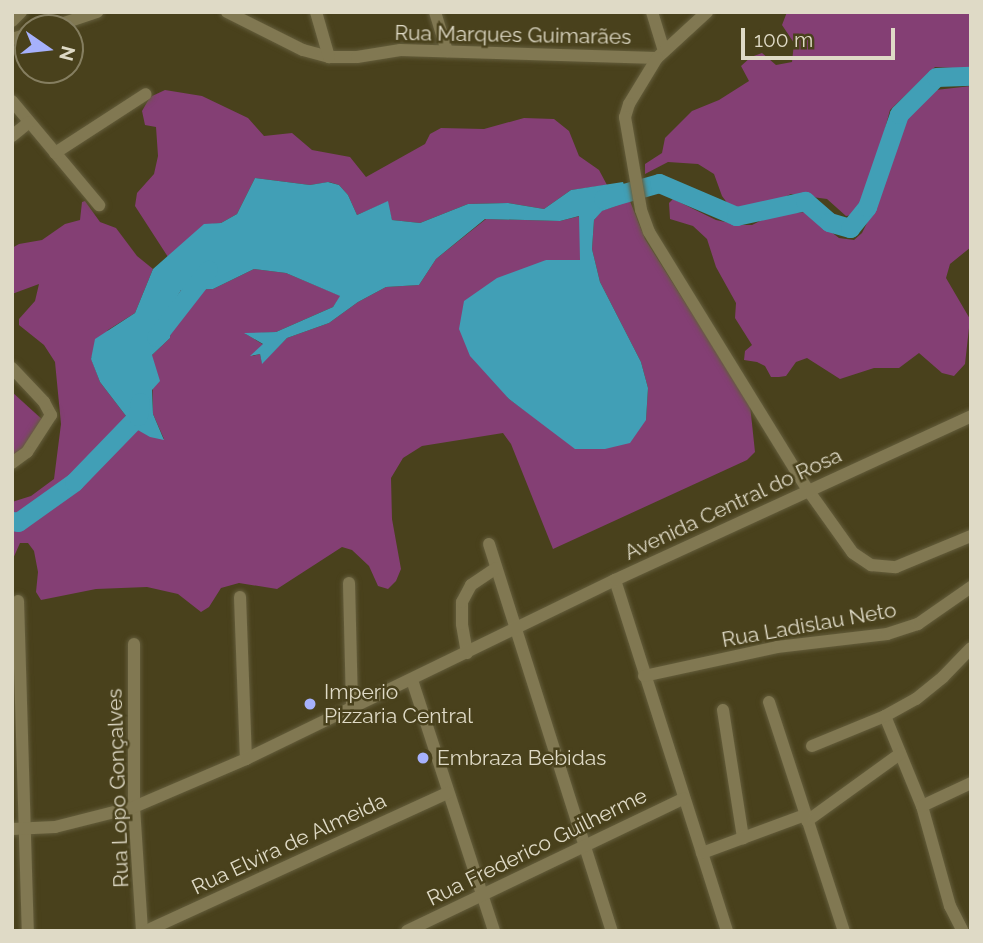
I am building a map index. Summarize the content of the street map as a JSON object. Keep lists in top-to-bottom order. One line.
{"streets":{"street":["Rua Marques Guimarães","Avenida Central do Rosa","Rua Ladislau Neto","Rua Lopo Gonçalves","Rua Elvira de Almeida","Rua Frederico Guilherme"]},"crossings":[["Rua Marques Guimarães","Avenida Central do Rosa"],["Rua Marques Guimarães","Rua Ladislau Neto"],["Avenida Central do Rosa","Rua Ladislau Neto"],["Avenida Central do Rosa","Rua Lopo Gonçalves"],["Rua Lopo Gonçalves","Rua Elvira de Almeida"]],"places":["Imperio Pizzaria Central","Embraza Bebidas"],"scale_bar":"100 m","north":"right"}
